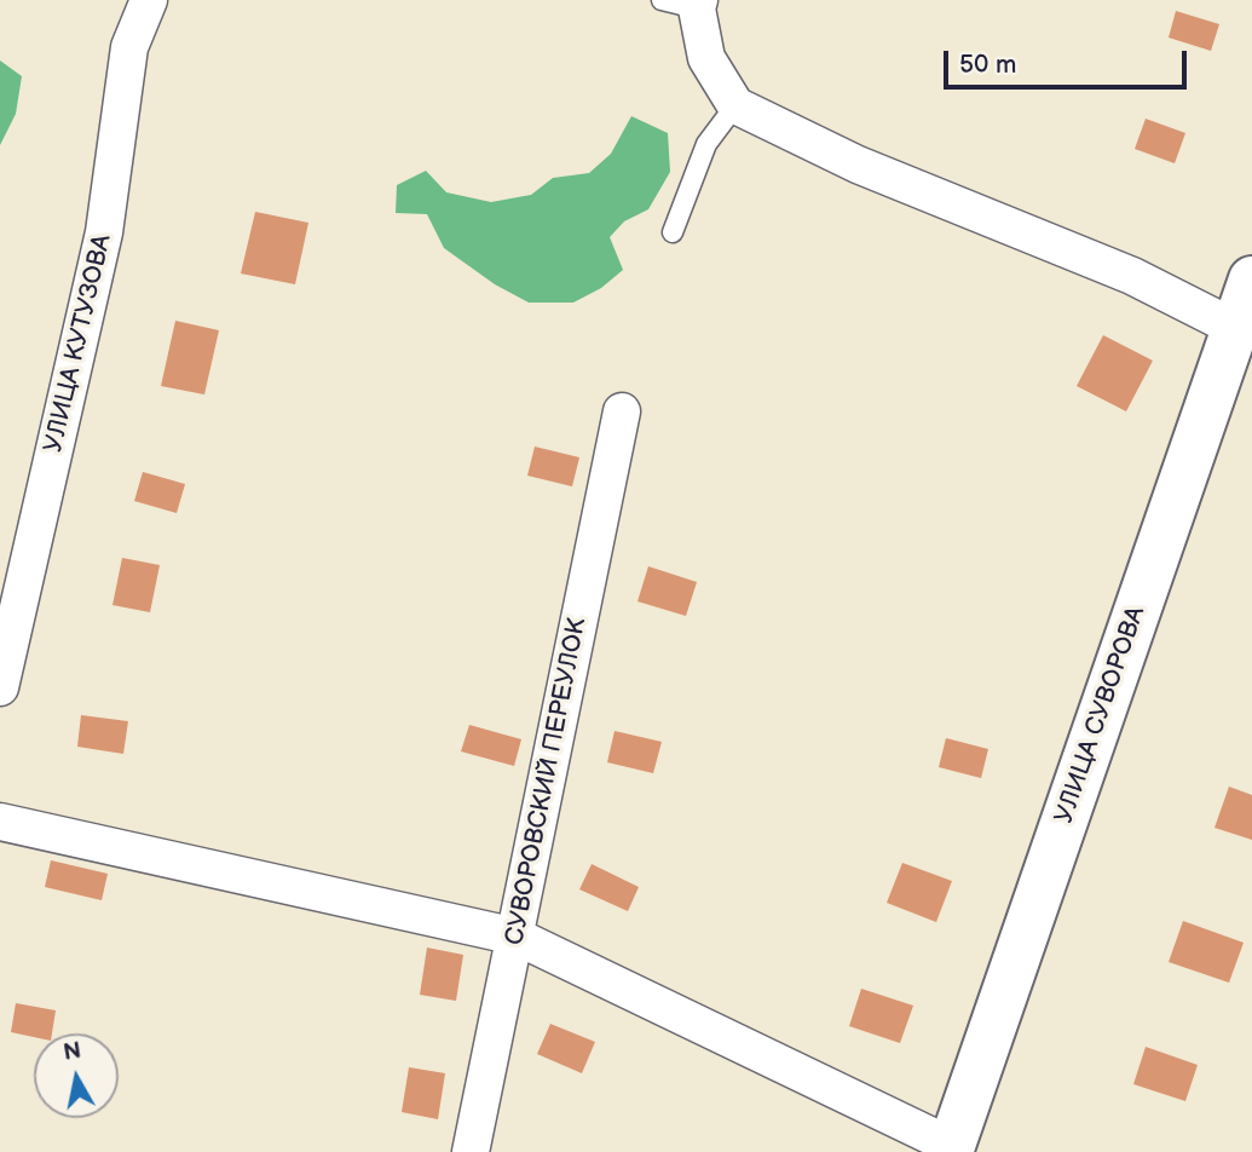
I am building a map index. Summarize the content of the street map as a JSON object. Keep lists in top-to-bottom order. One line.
{"streets":{"street":["УЛИЦА КУТУЗОВА","УЛИЦА СУВОРОВА","СУВОРОВСКИЙ ПЕРЕУЛОК"]},"scale_bar":"50 m","north":"top"}
